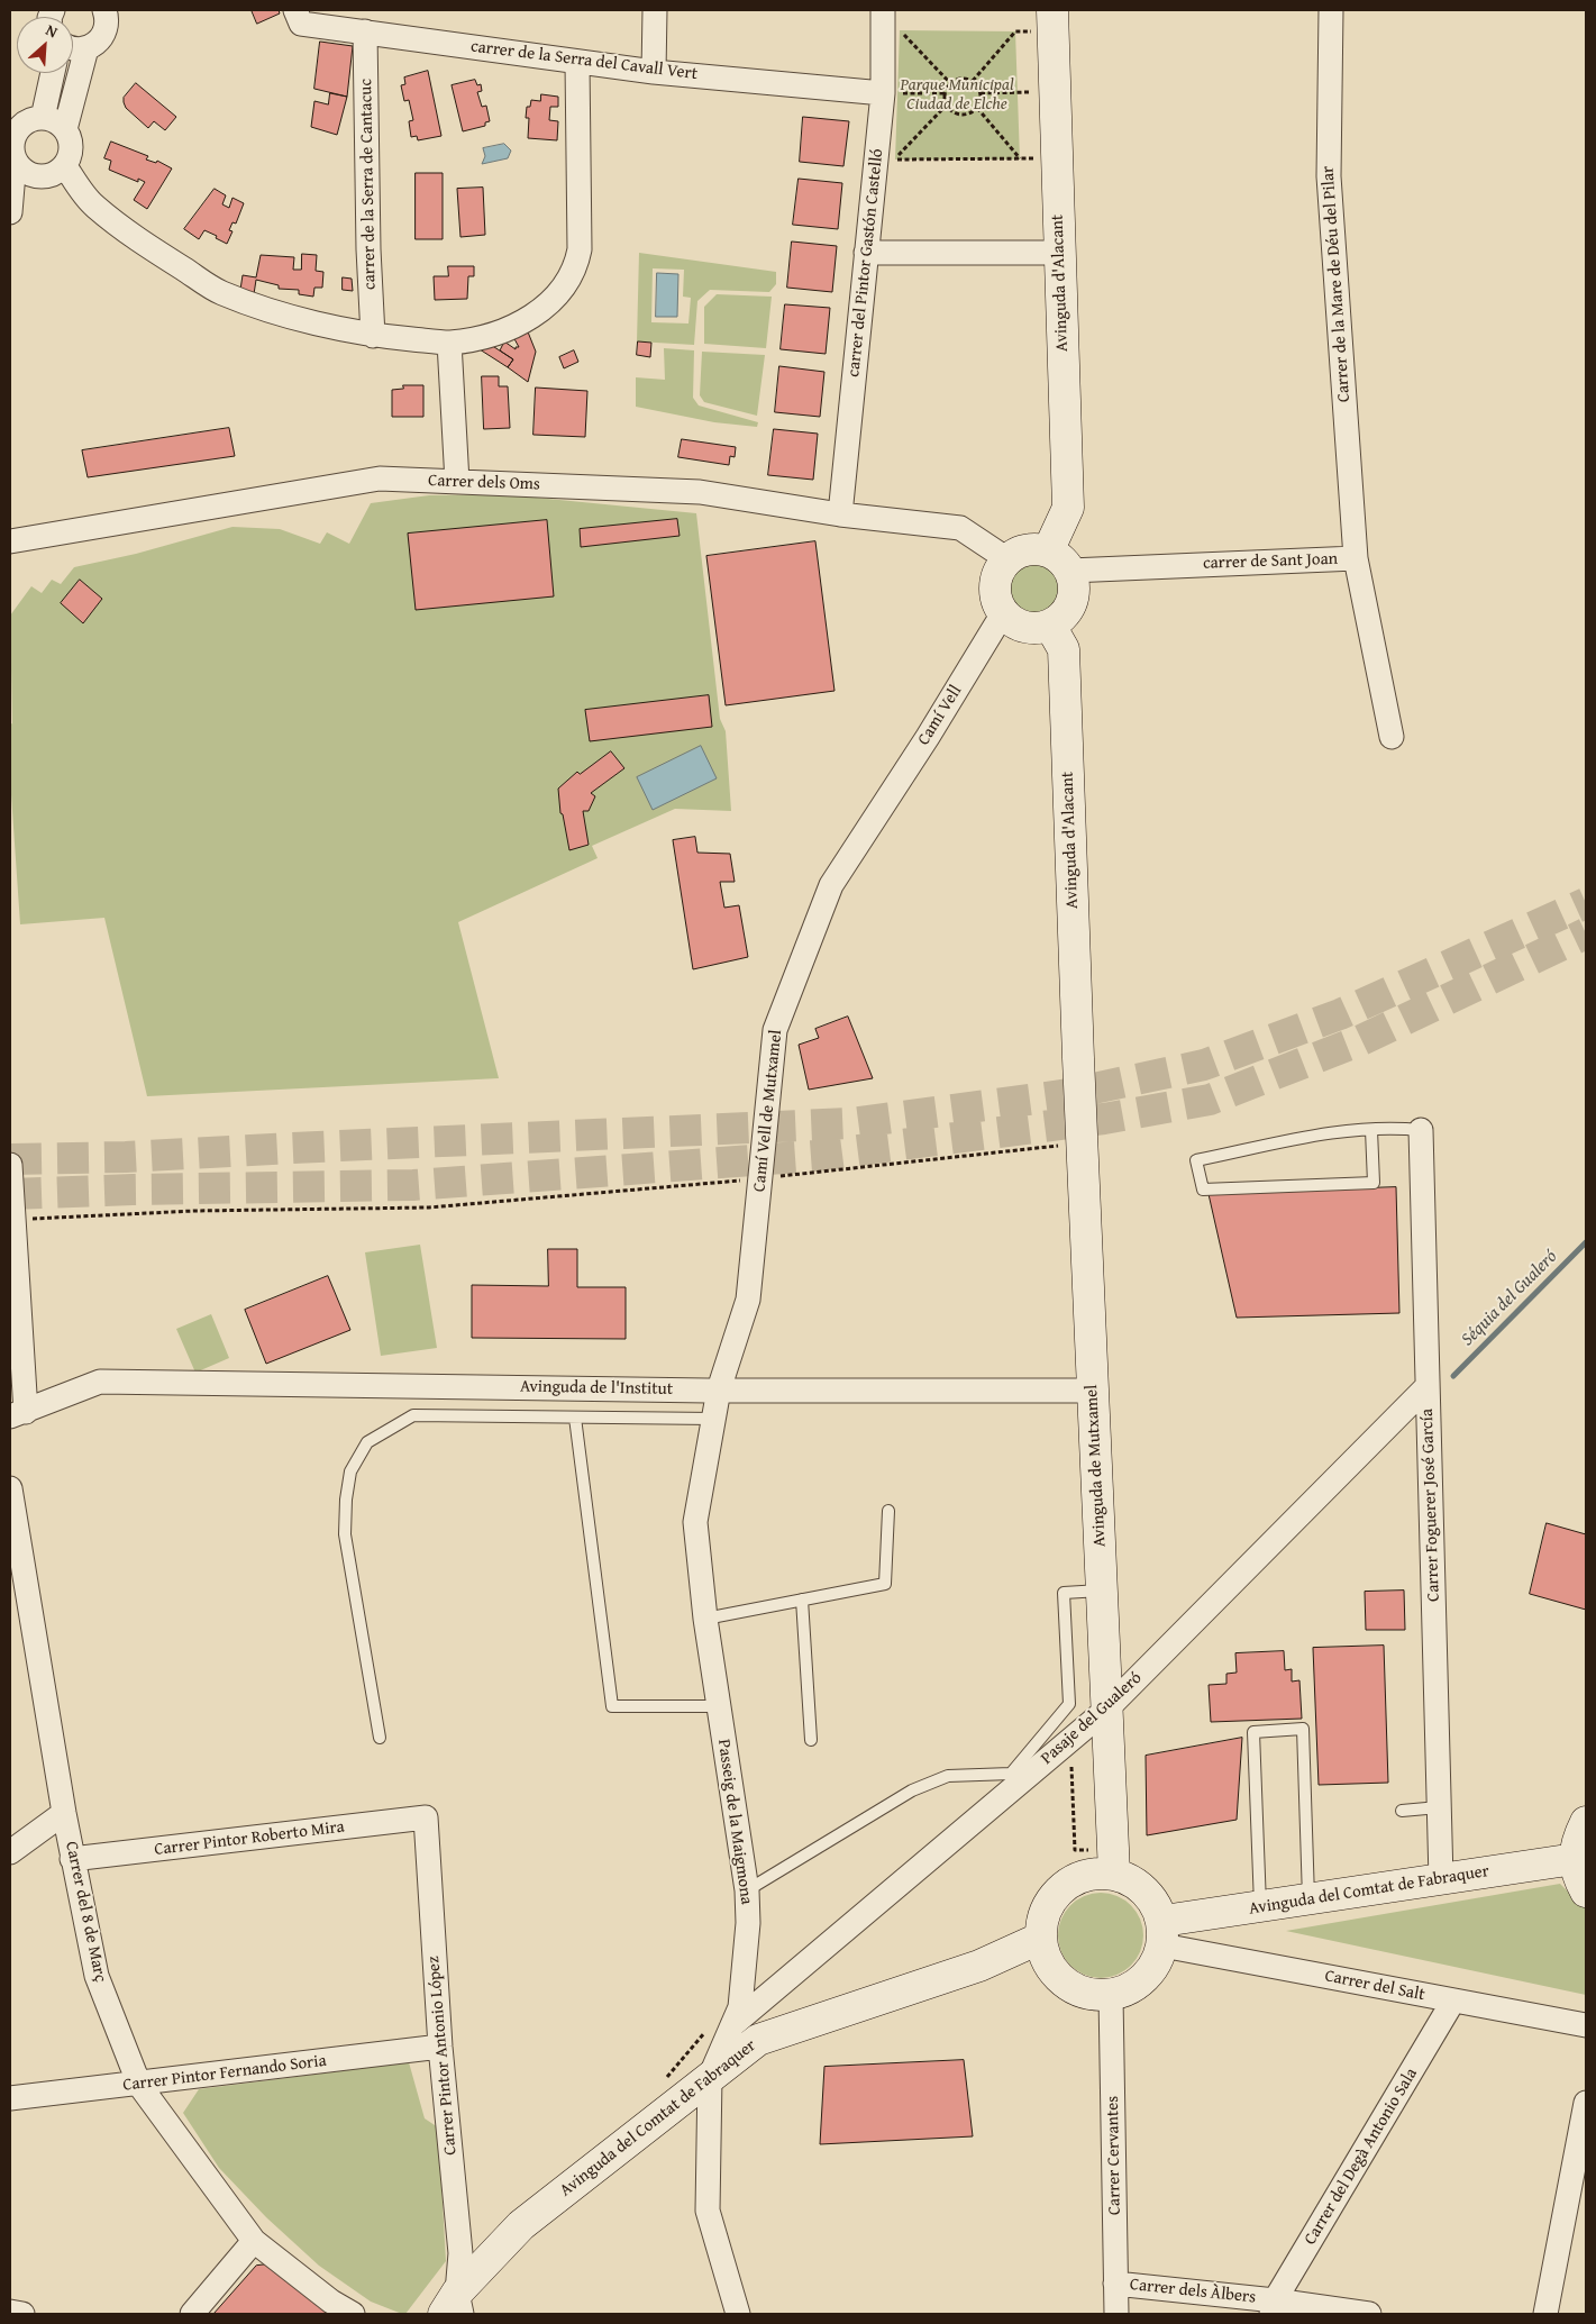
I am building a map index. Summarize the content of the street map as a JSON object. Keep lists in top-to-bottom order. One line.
{"streets":{"street":["carrer de la Serra del Cavall Vert","carrer de la Serra de Cantacuc","carrer del Pintor Gastón Castelló","Avinguda d'Alacant","Carrer de la Mare de Déu del Pilar","Carrer dels Oms","carrer de Sant Joan","Camí Vell","Camí Vell de Mutxamel","Avinguda de l'Institut","Avinguda de Mutxamel","Carrer Foguerer José García","Pasaje del Gualeró","Passeig de la Maigmona","Carrer Pintor Roberto Mira","Avinguda del Comtat de Fabraquer","Carrer del 8 de Març","Carrer del Salt","Carrer Pintor Antonio López","Carrer Pintor Fernando Soria","Carrer Cervantes","Carrer del Degà Antonio Sala","Carrer dels Àlbers"]},"crossings":[["carrer de la Serra del Cavall Vert","carrer de la Serra de Cantacuc"],["carrer de la Serra del Cavall Vert","carrer del Pintor Gastón Castelló"],["carrer del Pintor Gastón Castelló","Carrer dels Oms"],["Avinguda d'Alacant","Carrer dels Oms"],["Avinguda d'Alacant","carrer de Sant Joan"],["Avinguda d'Alacant","Camí Vell"],["Avinguda d'Alacant","Avinguda de Mutxamel"],["Carrer de la Mare de Déu del Pilar","carrer de Sant Joan"],["Carrer dels Oms","carrer de Sant Joan"],["Carrer dels Oms","Camí Vell"],["carrer de Sant Joan","Camí Vell"],["Camí Vell","Camí Vell de Mutxamel"],["Camí Vell de Mutxamel","Avinguda de l'Institut"],["Camí Vell de Mutxamel","Passeig de la Maigmona"],["Avinguda de l'Institut","Avinguda de Mutxamel"],["Avinguda de l'Institut","Passeig de la Maigmona"],["Avinguda de Mutxamel","Pasaje del Gualeró"],["Avinguda de Mutxamel","Avinguda del Comtat de Fabraquer"],["Avinguda de Mutxamel","Carrer del Salt"],["Avinguda de Mutxamel","Carrer Cervantes"],["Carrer Foguerer José García","Pasaje del Gualeró"],["Carrer Foguerer José García","Avinguda del Comtat de Fabraquer"],["Pasaje del Gualeró","Passeig de la Maigmona"],["Passeig de la Maigmona","Avinguda del Comtat de Fabraquer"],["Carrer Pintor Roberto Mira","Carrer del 8 de Març"],["Carrer Pintor Roberto Mira","Carrer Pintor Antonio López"],["Avinguda del Comtat de Fabraquer","Carrer del Salt"],["Avinguda del Comtat de Fabraquer","Carrer Pintor Antonio López"],["Avinguda del Comtat de Fabraquer","Carrer Cervantes"],["Carrer del 8 de Març","Carrer Pintor Fernando Soria"],["Carrer del Salt","Carrer Cervantes"],["Carrer del Salt","Carrer del Degà Antonio Sala"],["Carrer Pintor Antonio López","Carrer Pintor Fernando Soria"],["Carrer Cervantes","Carrer dels Àlbers"],["Carrer del Degà Antonio Sala","Carrer dels Àlbers"]],"water":["Séquia del Gualeró"],"parks":["Parque Municipal Ciudad de Elche"],"north":"top right"}
